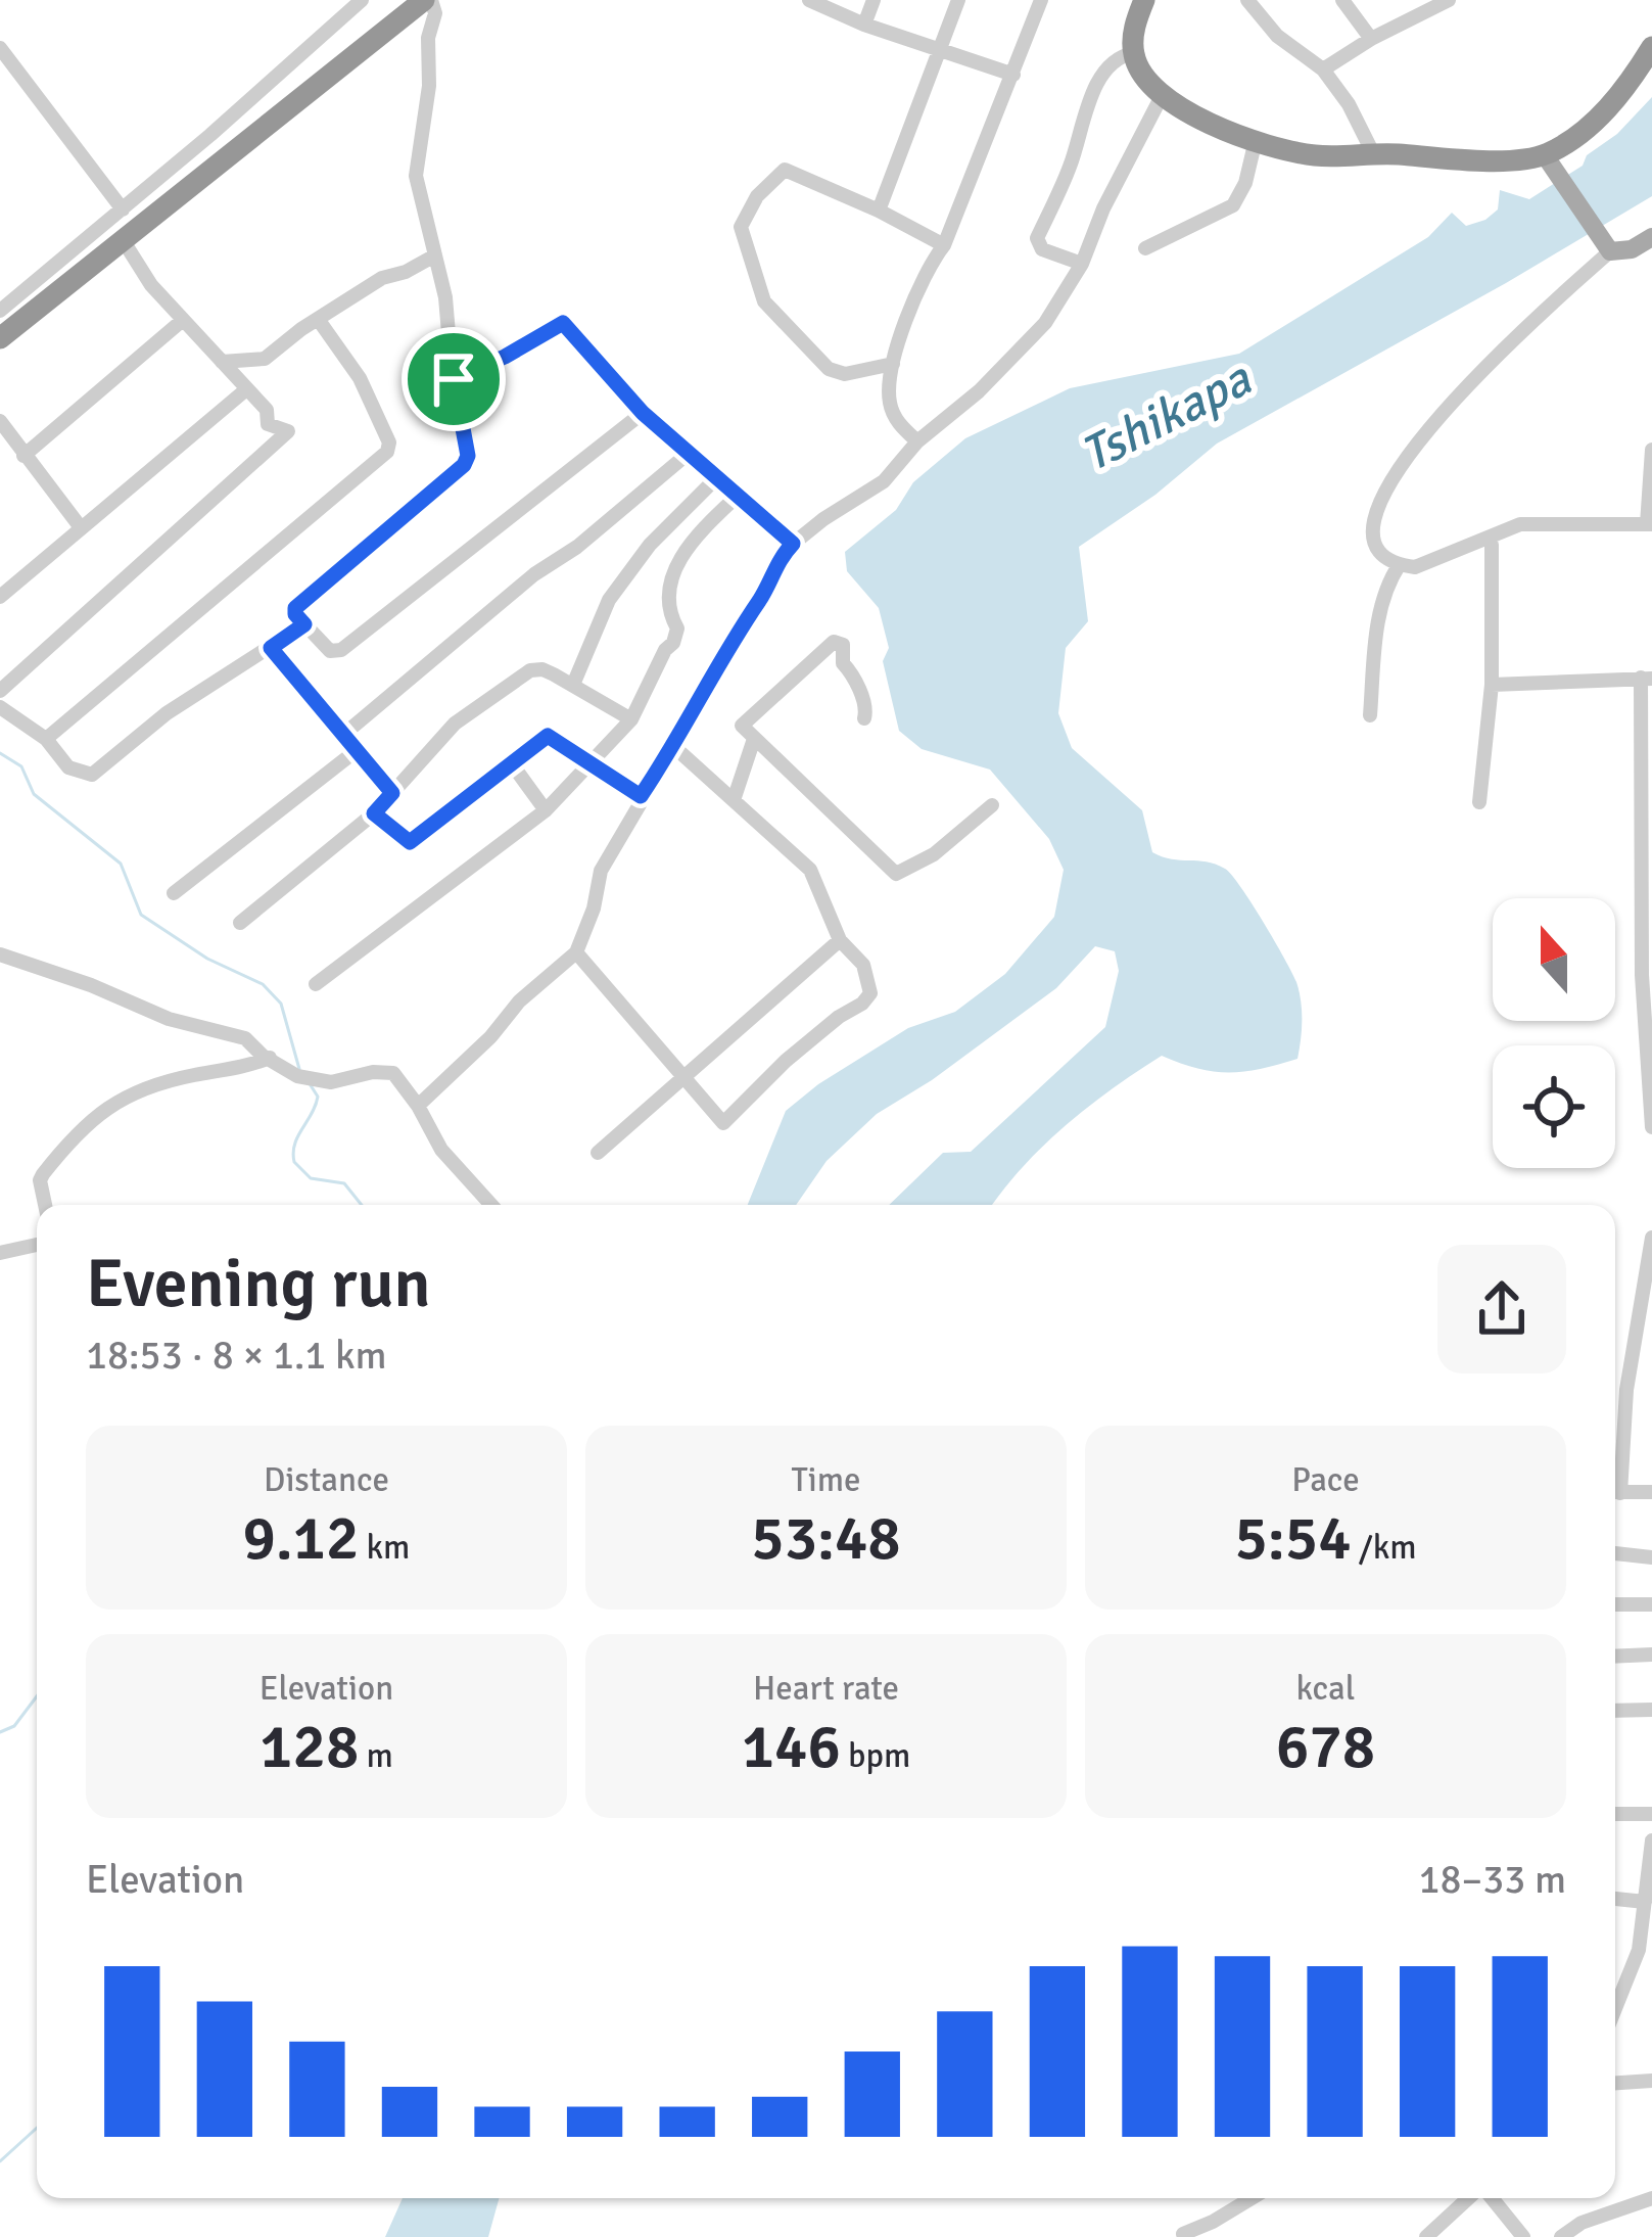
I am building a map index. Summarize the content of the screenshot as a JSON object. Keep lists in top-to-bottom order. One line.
{"water":["Tshikapa"],"north":"top","page":{"heading":["Evening run","18:53 · 8 × 1.1 km"],"stats":[["Distance","9.12 km"],["Time","53:48"],["Pace","5:54 /km"],["Elevation","128 m"],["Heart rate","146 bpm"],["kcal","678"]],"chart":["Elevation","18–33 m"]}}
